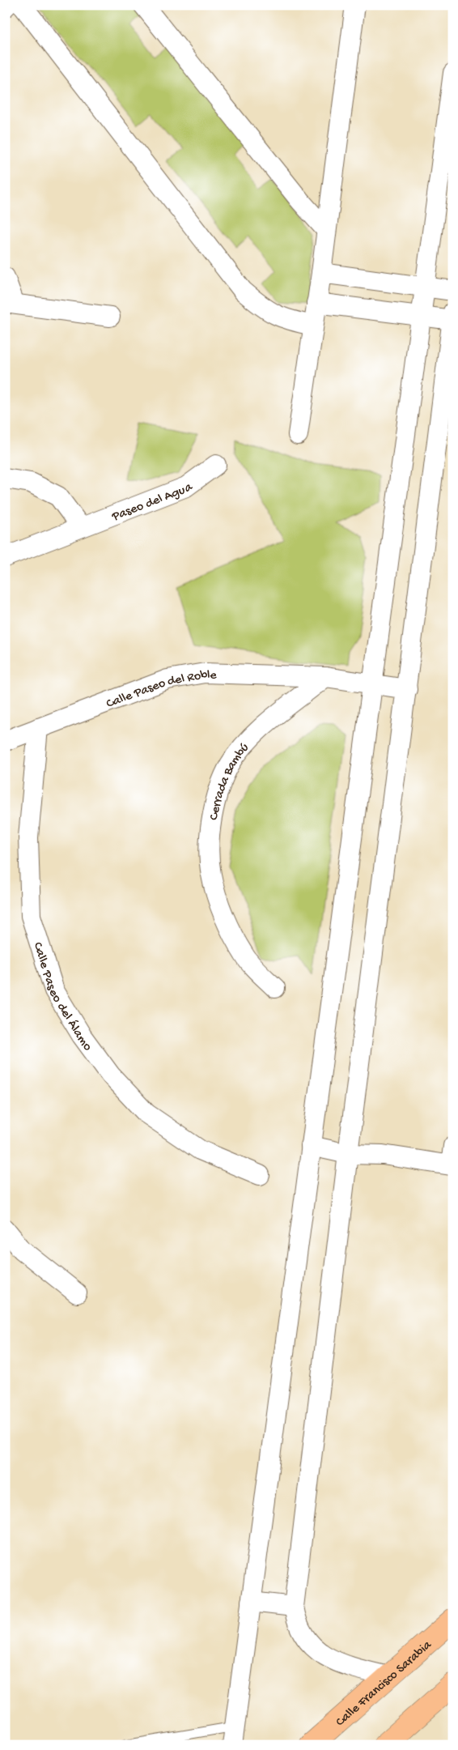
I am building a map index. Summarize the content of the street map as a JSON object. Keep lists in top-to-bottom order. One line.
{"streets":{"main road":["Calle Francisco Sarabia"],"street":["Paseo del Agua","Calle Paseo del Roble","Cerrada Bambú","Calle Paseo del Álamo"]},"crossings":[["Calle Paseo del Roble","Cerrada Bambú"],["Calle Paseo del Roble","Calle Paseo del Álamo"]]}
